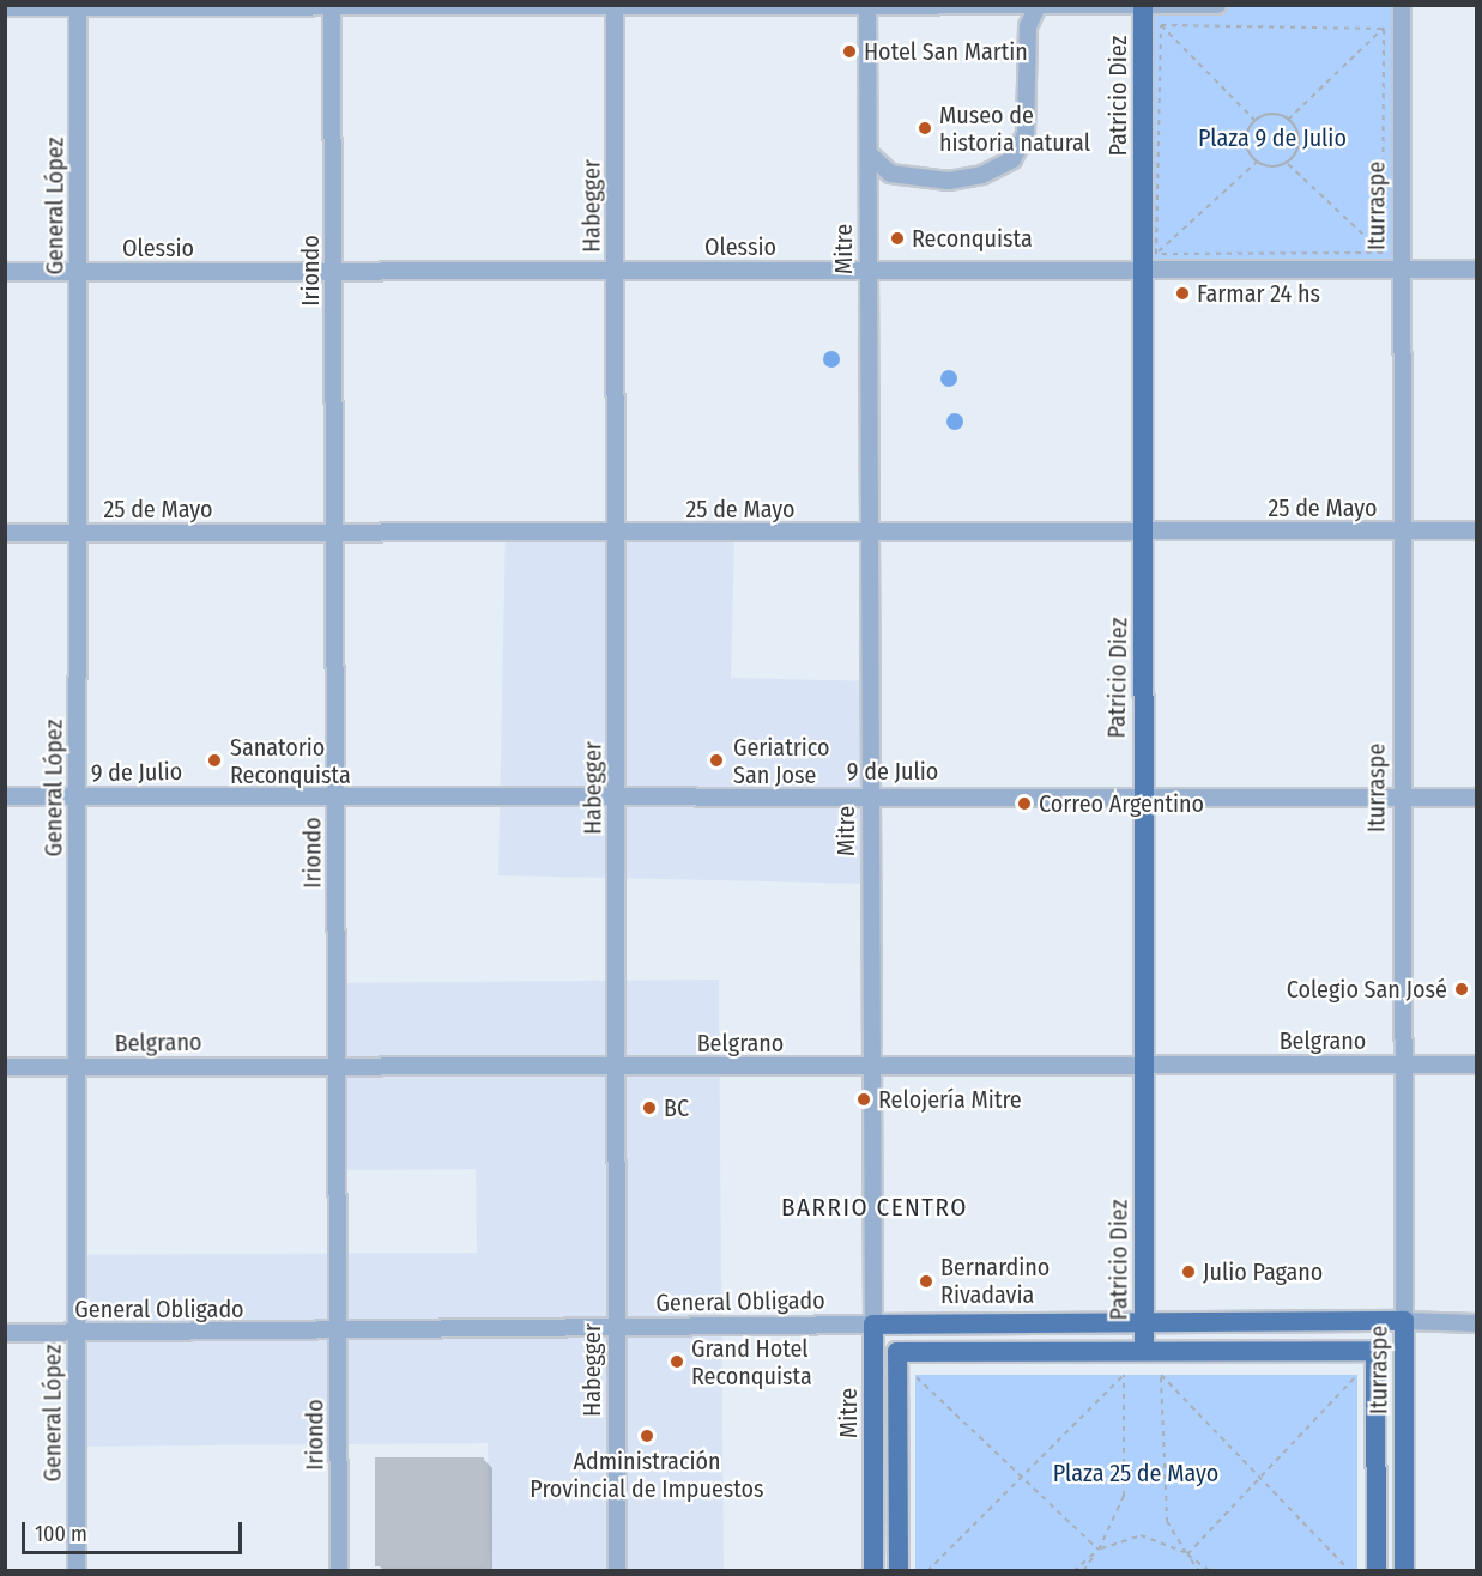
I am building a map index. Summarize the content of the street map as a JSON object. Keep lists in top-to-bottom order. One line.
{"streets":{"main road":["Patricio Diez","Iturraspe","Mitre","General Obligado"],"street":["General López","Habegger","Olessio","Iriondo","25 de Mayo","9 de Julio","Belgrano"]},"crossings":[["Patricio Diez","Iturraspe"],["Patricio Diez","Olessio"],["Patricio Diez","25 de Mayo"],["Patricio Diez","9 de Julio"],["Patricio Diez","Belgrano"],["Patricio Diez","General Obligado"],["General López","Olessio"],["General López","25 de Mayo"],["General López","9 de Julio"],["General López","Belgrano"],["General López","General Obligado"],["Habegger","Olessio"],["Habegger","25 de Mayo"],["Habegger","9 de Julio"],["Habegger","Belgrano"],["Habegger","General Obligado"],["Iturraspe","Olessio"],["Iturraspe","25 de Mayo"],["Iturraspe","9 de Julio"],["Iturraspe","Belgrano"],["Iturraspe","General Obligado"],["Olessio","Mitre"],["Olessio","Iriondo"],["Mitre","25 de Mayo"],["Mitre","9 de Julio"],["Mitre","Belgrano"],["Mitre","General Obligado"],["Iriondo","25 de Mayo"],["Iriondo","9 de Julio"],["Iriondo","Belgrano"],["Iriondo","General Obligado"]],"districts":["BARRIO CENTRO"],"parks":["Plaza 9 de Julio","Plaza 25 de Mayo"],"places":["Hotel San Martin","Museo de historia natural","Reconquista","Farmar 24 hs","Sanatorio Reconquista","Geriatrico San Jose","Correo Argentino","Colegio San José","Relojería Mitre","BC","Julio Pagano","Bernardino Rivadavia","Grand Hotel Reconquista","Administración Provincial de Impuestos"],"scale_bar":"100 m"}
